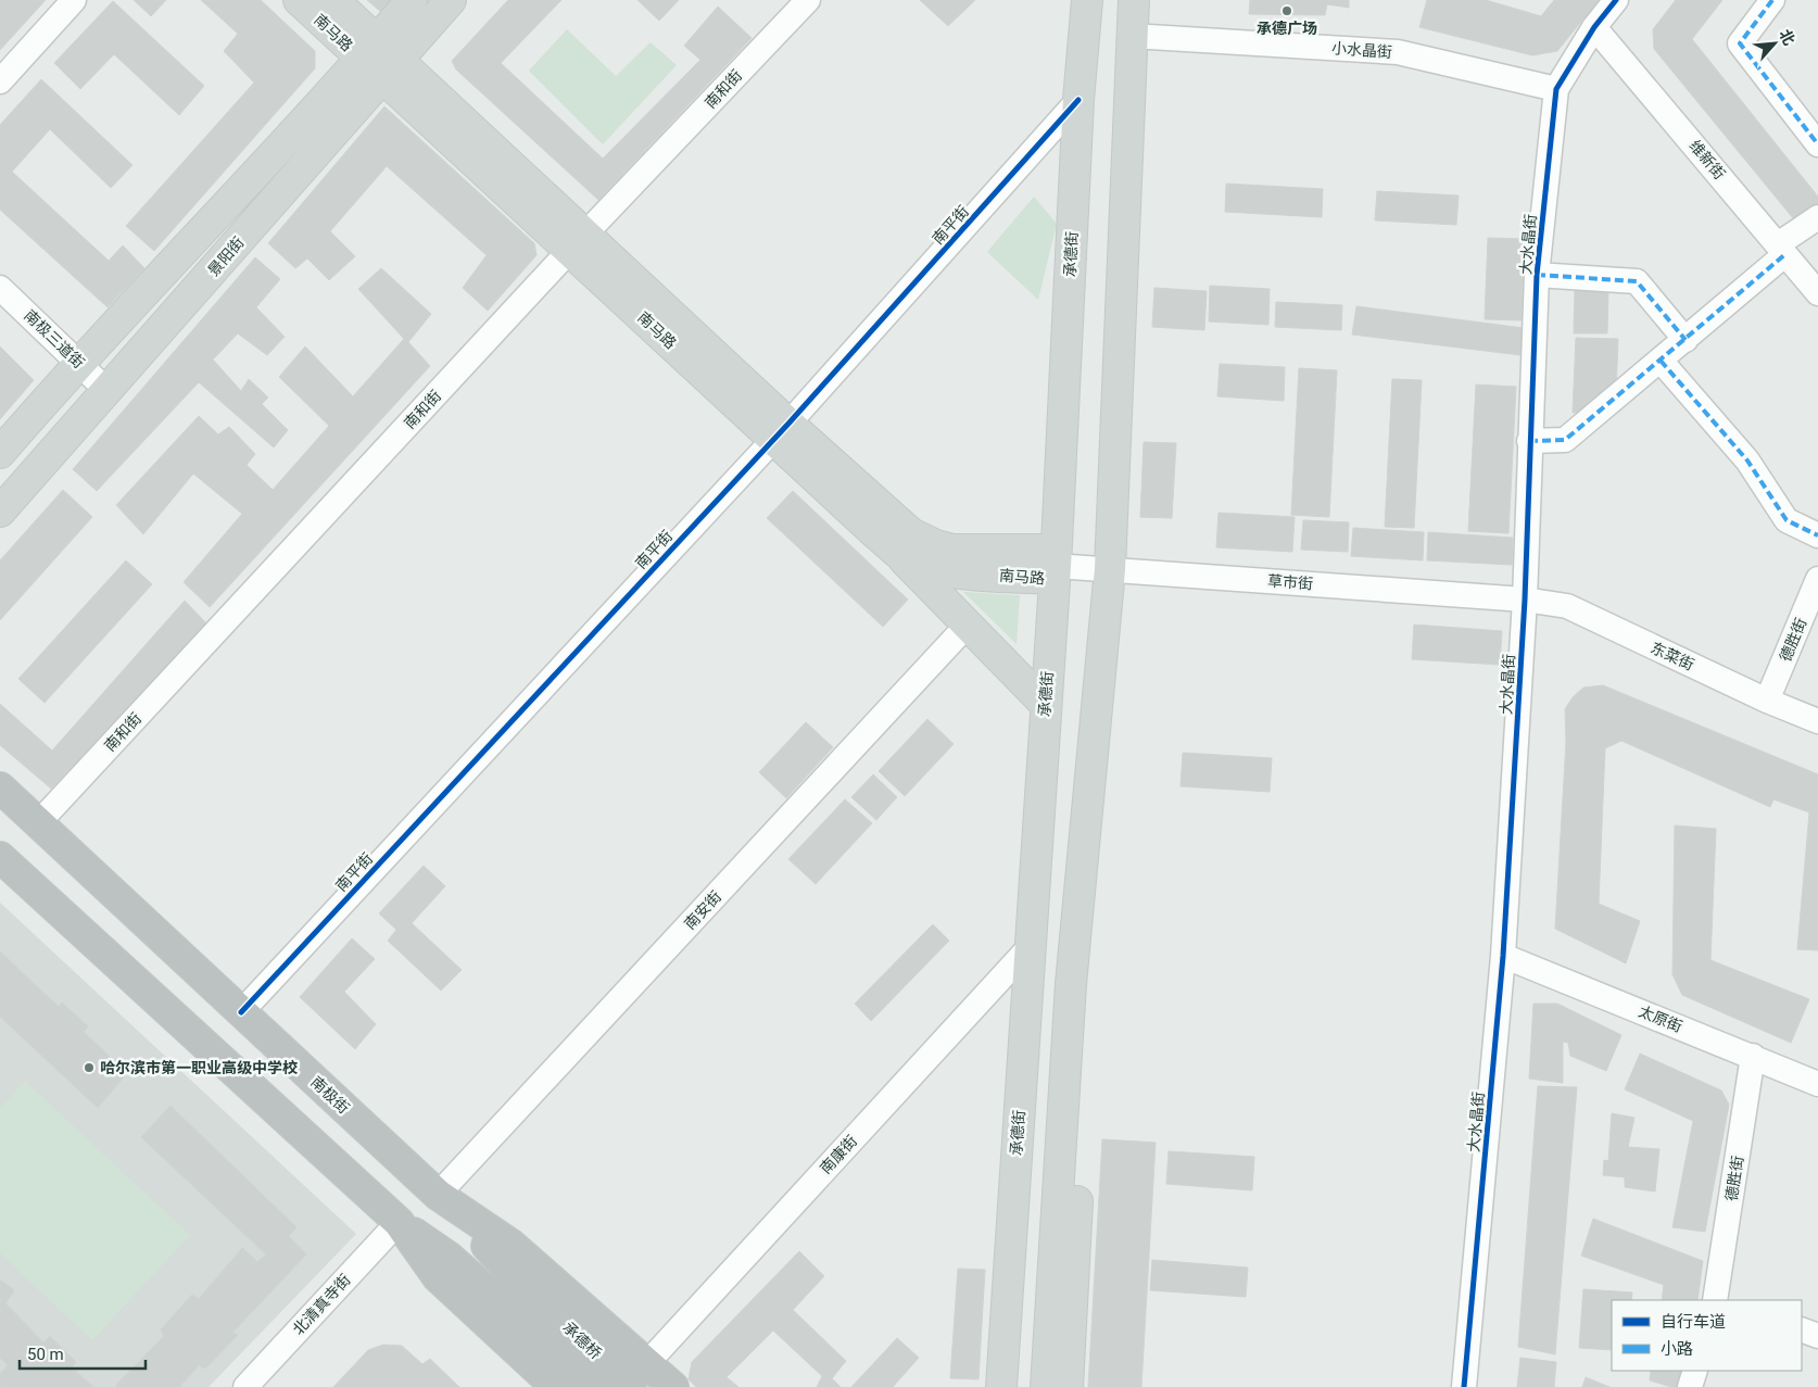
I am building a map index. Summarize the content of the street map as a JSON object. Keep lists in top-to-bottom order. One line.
{"streets":{"highway":["南极街","承德桥"],"main road":["南马路","承德街","景阳街"],"street":["小水晶街","南和街","维新街","南平街","大水晶街","南极三道街","草市街","德胜街","东菜街","南安街","太原街","南康街","北清真寺街"]},"crossings":[["南马路","南和街"],["南马路","南平街"],["南马路","承德街"],["南马路","景阳街"],["南马路","草市街"],["小水晶街","大水晶街"],["南和街","南极街"],["维新街","大水晶街"],["南平街","承德街"],["南平街","南极街"],["大水晶街","草市街"],["大水晶街","东菜街"],["大水晶街","太原街"],["承德街","草市街"],["承德街","南康街"],["景阳街","南极三道街"],["草市街","东菜街"],["德胜街","东菜街"],["德胜街","太原街"],["南安街","南极街"],["南极街","南康街"],["南极街","承德桥"],["南康街","承德桥"]],"places":["承德广场","哈尔滨市第一职业高级中学校"],"legend":["自行车道","小路"],"scale_bar":"50 m","north":"top right"}
